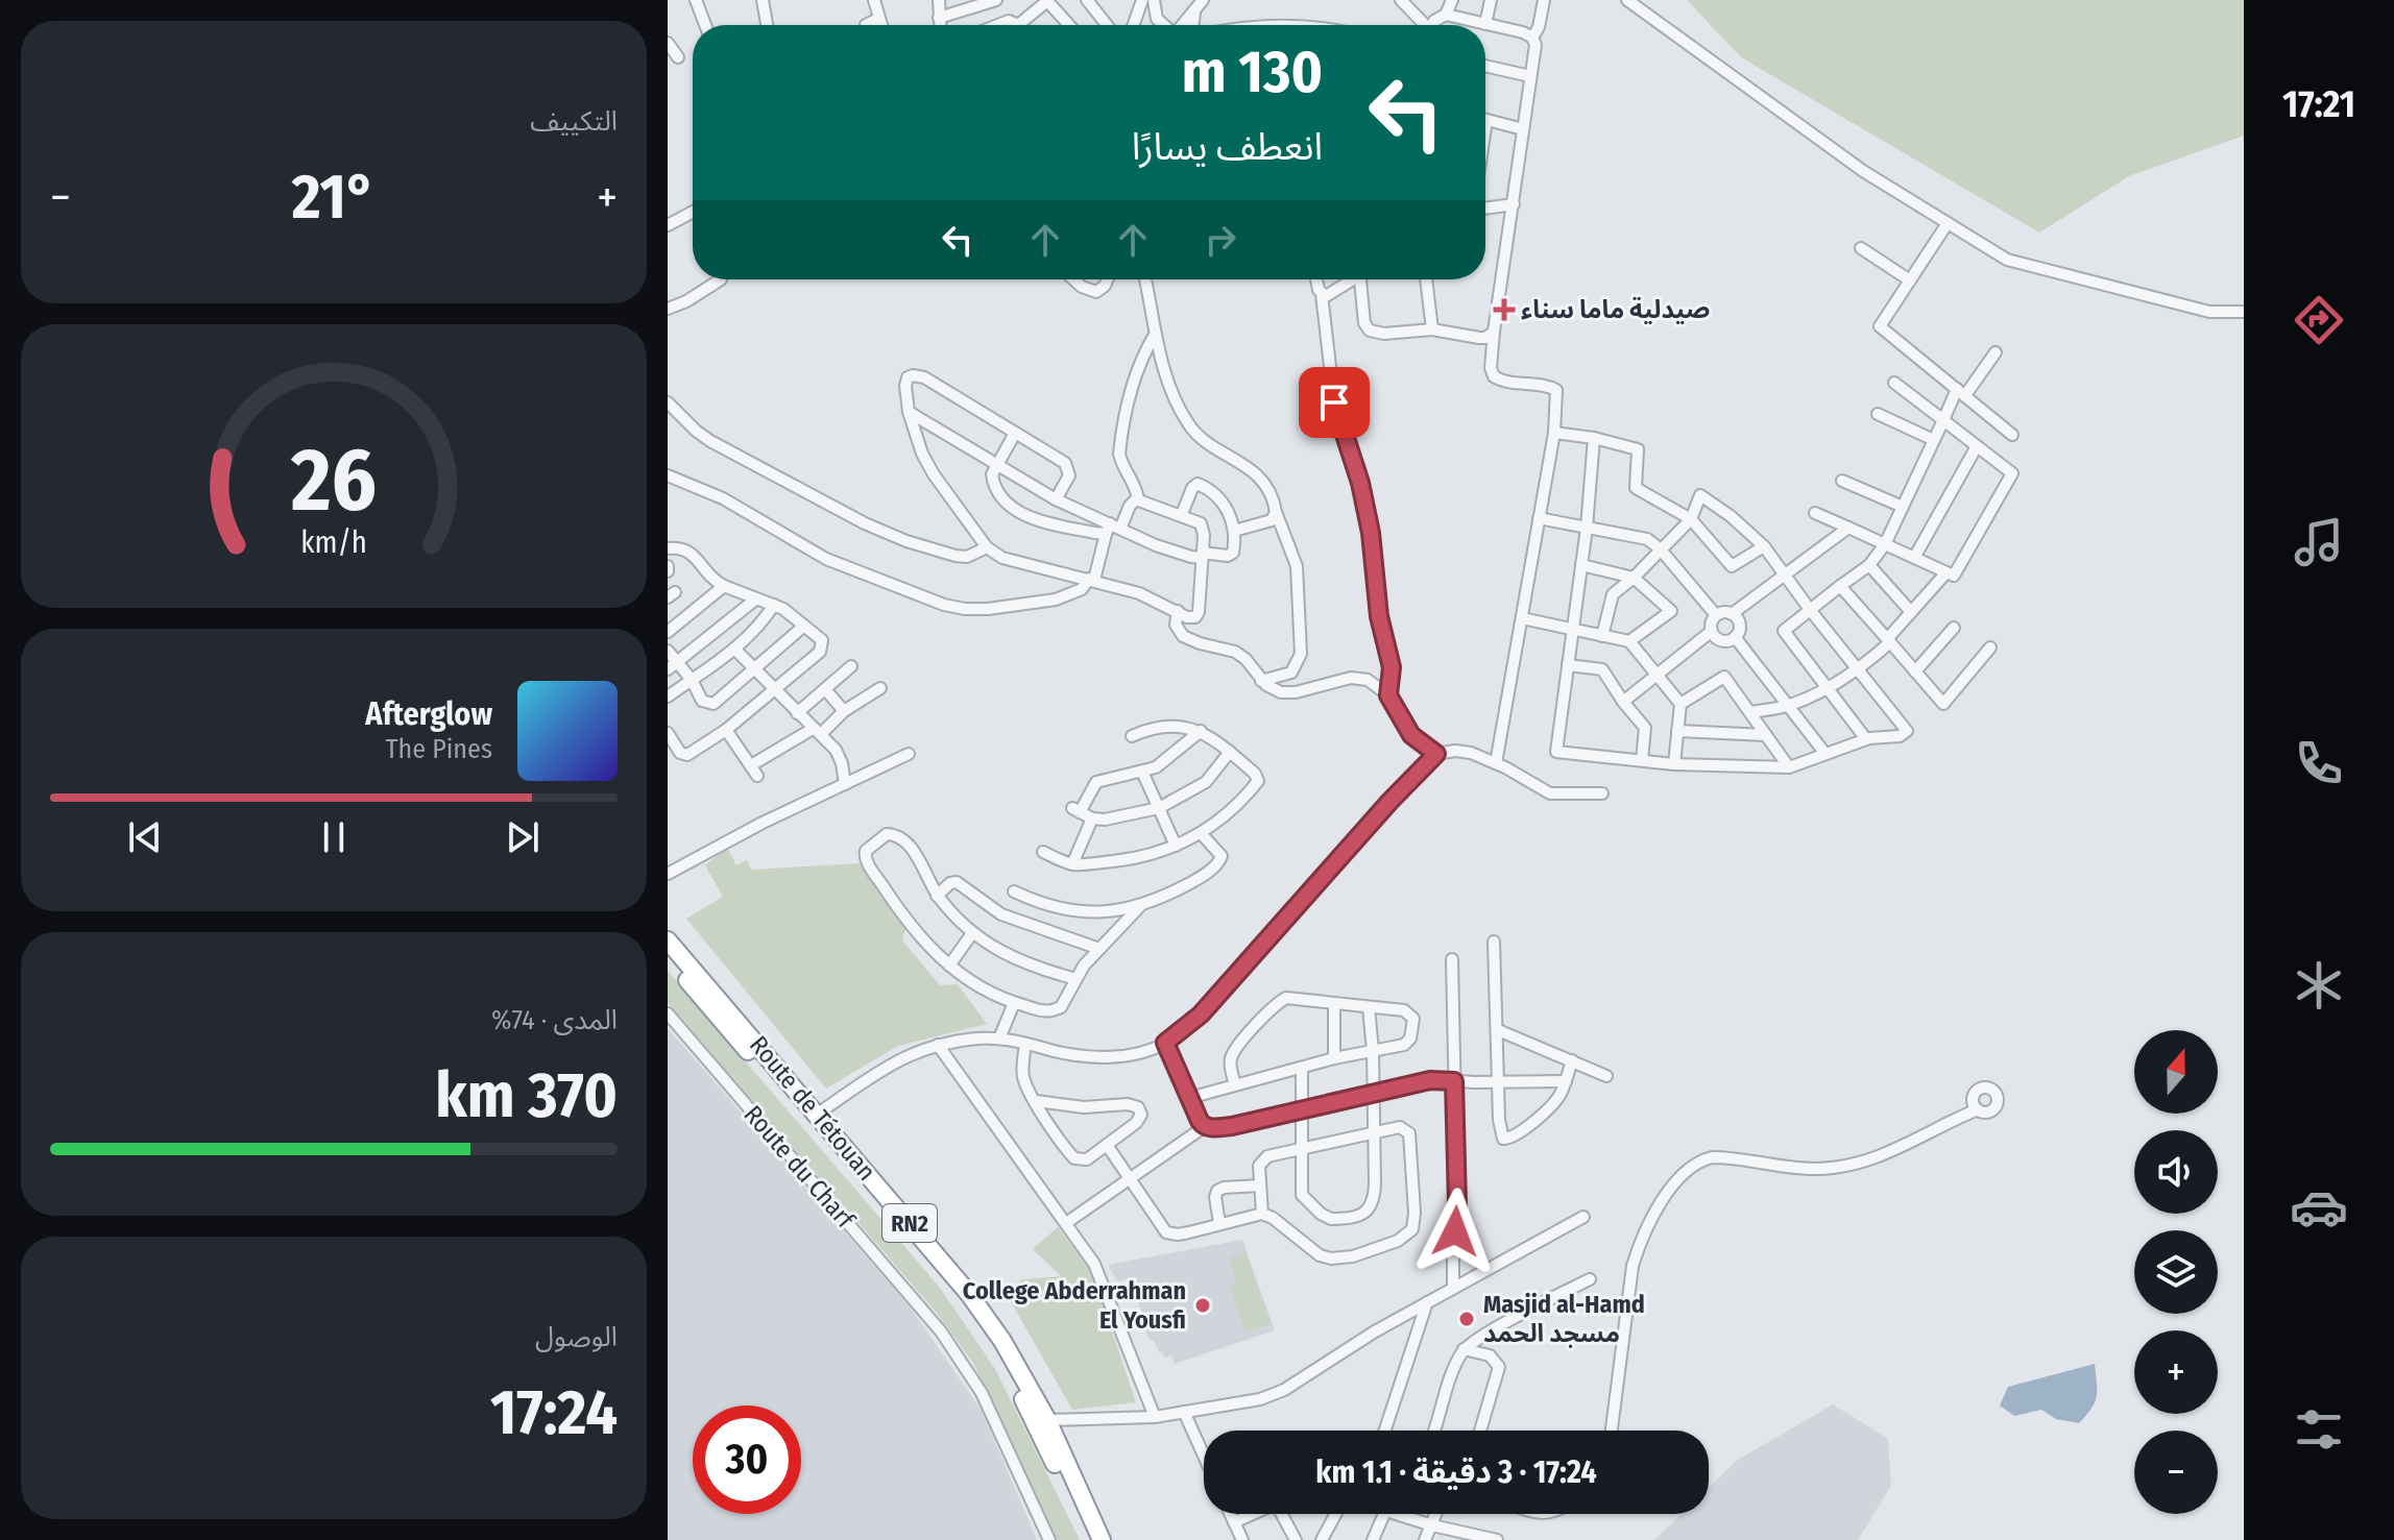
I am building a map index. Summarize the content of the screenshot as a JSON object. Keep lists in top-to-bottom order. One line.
{"streets":{"highway":["Route de Tétouan","RN2"],"street":["Route du Charf"]},"places":{"health":["صيدلية ماما سناء"],"other":["College Abderrahman El Yousfi","Masjid al-Hamd مسجد الحمد"]},"north":"top","page":{"tabs":"17:21","tile":["التكييف",["المدى · 74%","370 km"],["الوصول","17:24"]],"turn":["130 m","انعطف يسارًا"],"heat":["−","21°","+"],"song":["Afterglow","The Pines"],"map_buttons":["+","−"],"limit":"30","trip":"17:24 · 3 دقيقة · 1.1 km","gauge":["26","km/h"]}}
